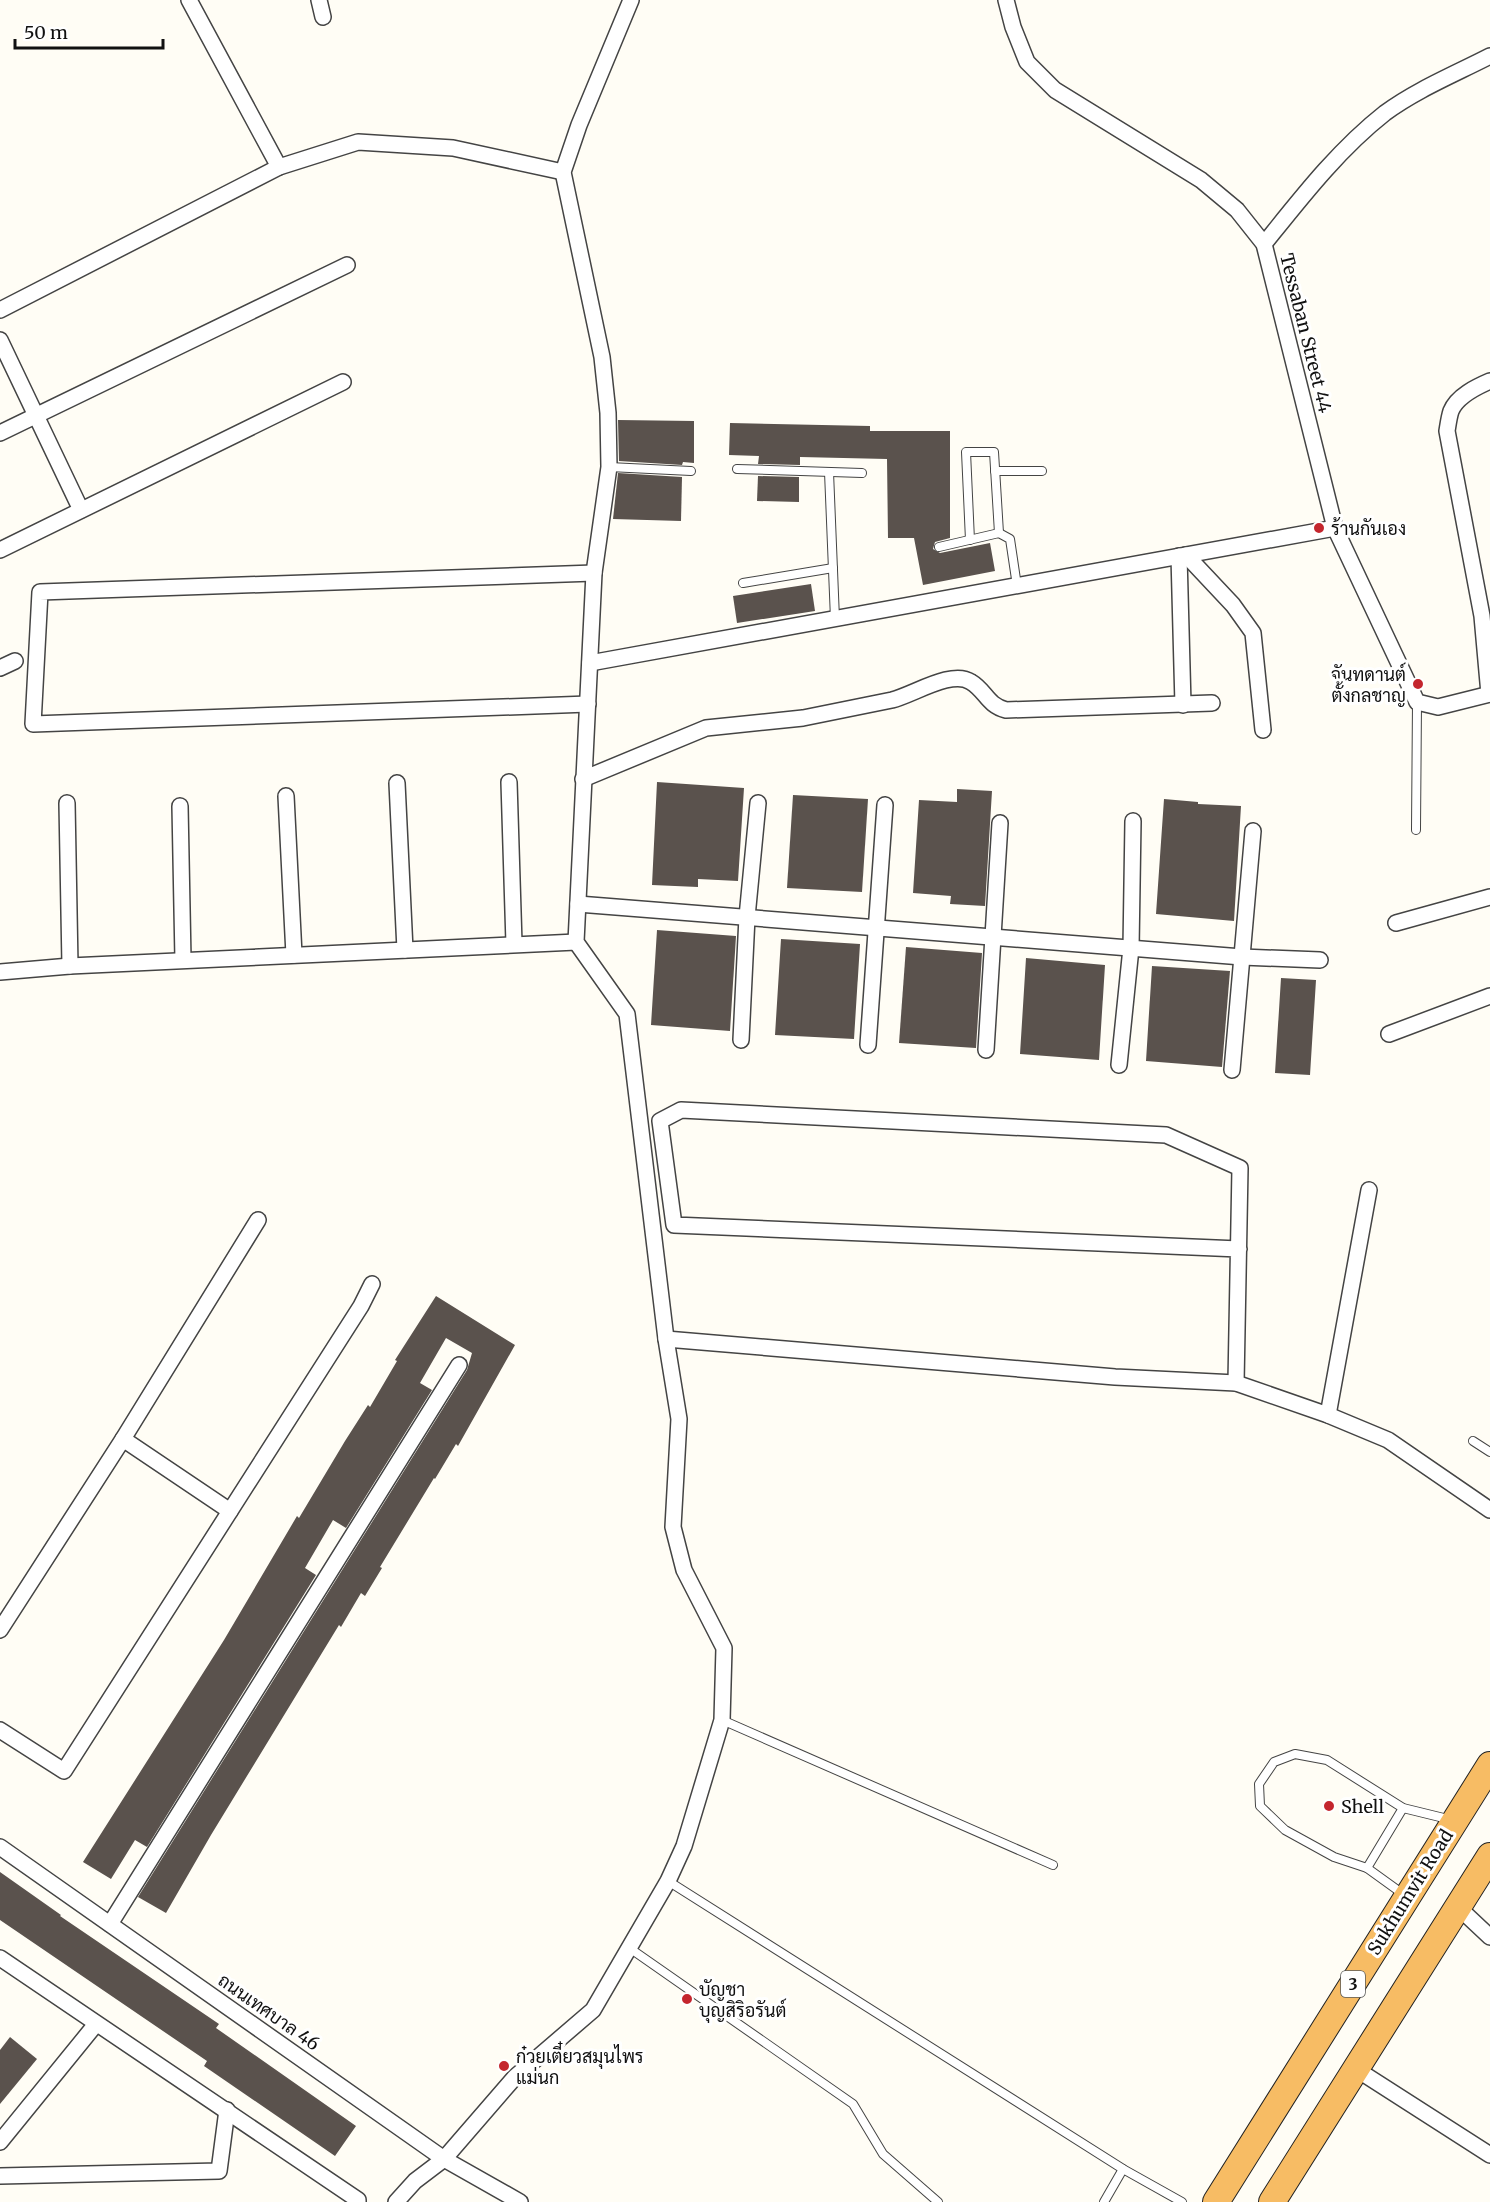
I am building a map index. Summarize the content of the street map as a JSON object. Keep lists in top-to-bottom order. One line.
{"streets":{"highway":["Sukhumvit Road","3"],"street":["Tessaban Street 44","ถนนเทศบาล 46"]},"places":["ร้านกันเอง","จันทดานต์ ตั้งกลชาญ","Shell","บัญชา บุญสิริอรันต์","ก๋วยเตี๋ยวสมุนไพร แม่นก"],"scale_bar":"50 m"}
